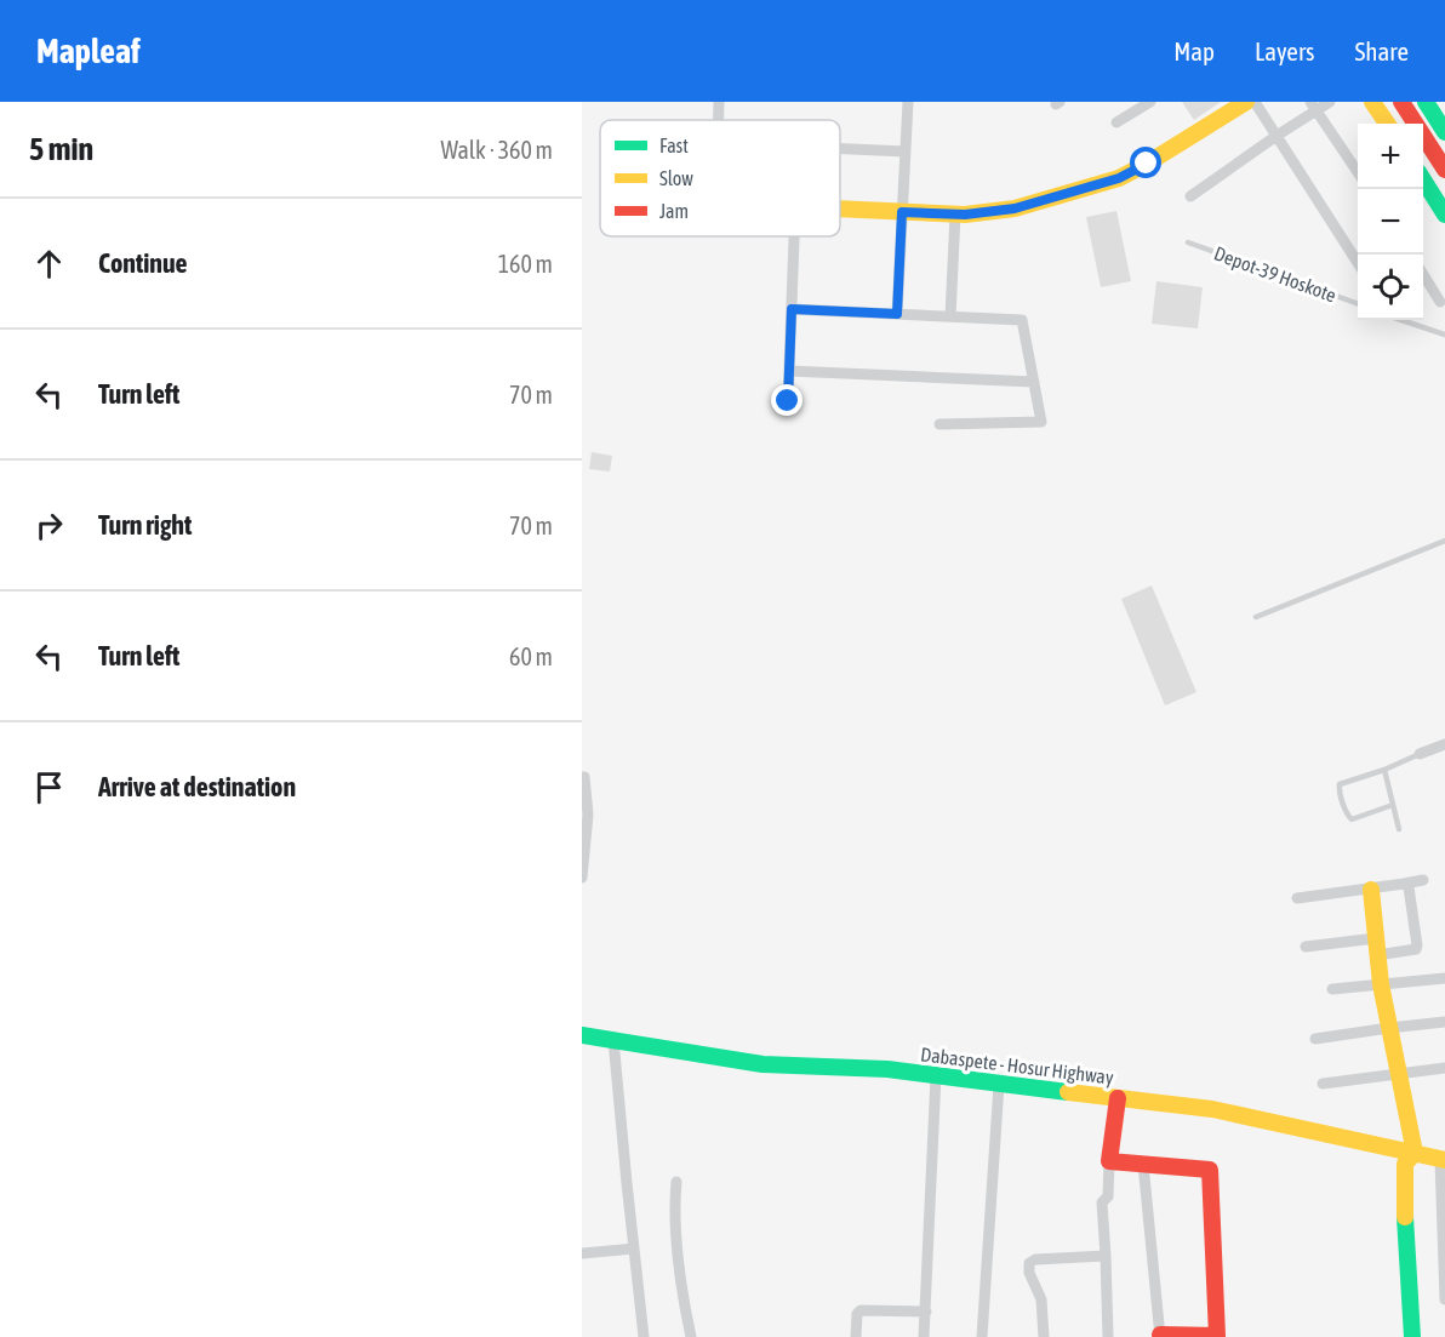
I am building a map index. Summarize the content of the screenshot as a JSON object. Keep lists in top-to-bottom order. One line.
{"streets":{"main road":["Dabaspete - Hosur Highway"],"lane":["Depot-39 Hoskote"]},"legend":["Fast","Slow","Jam"],"page":{"header":"Mapleaf","nav":["Map","Layers","Share"],"heading":["5 min","Walk · 360 m"],"map_buttons":["+","−"],"list":[["Continue","160 m"],["Turn left","70 m"],["Turn right","70 m"],["Turn left","60 m"],"Arrive at destination"]}}
